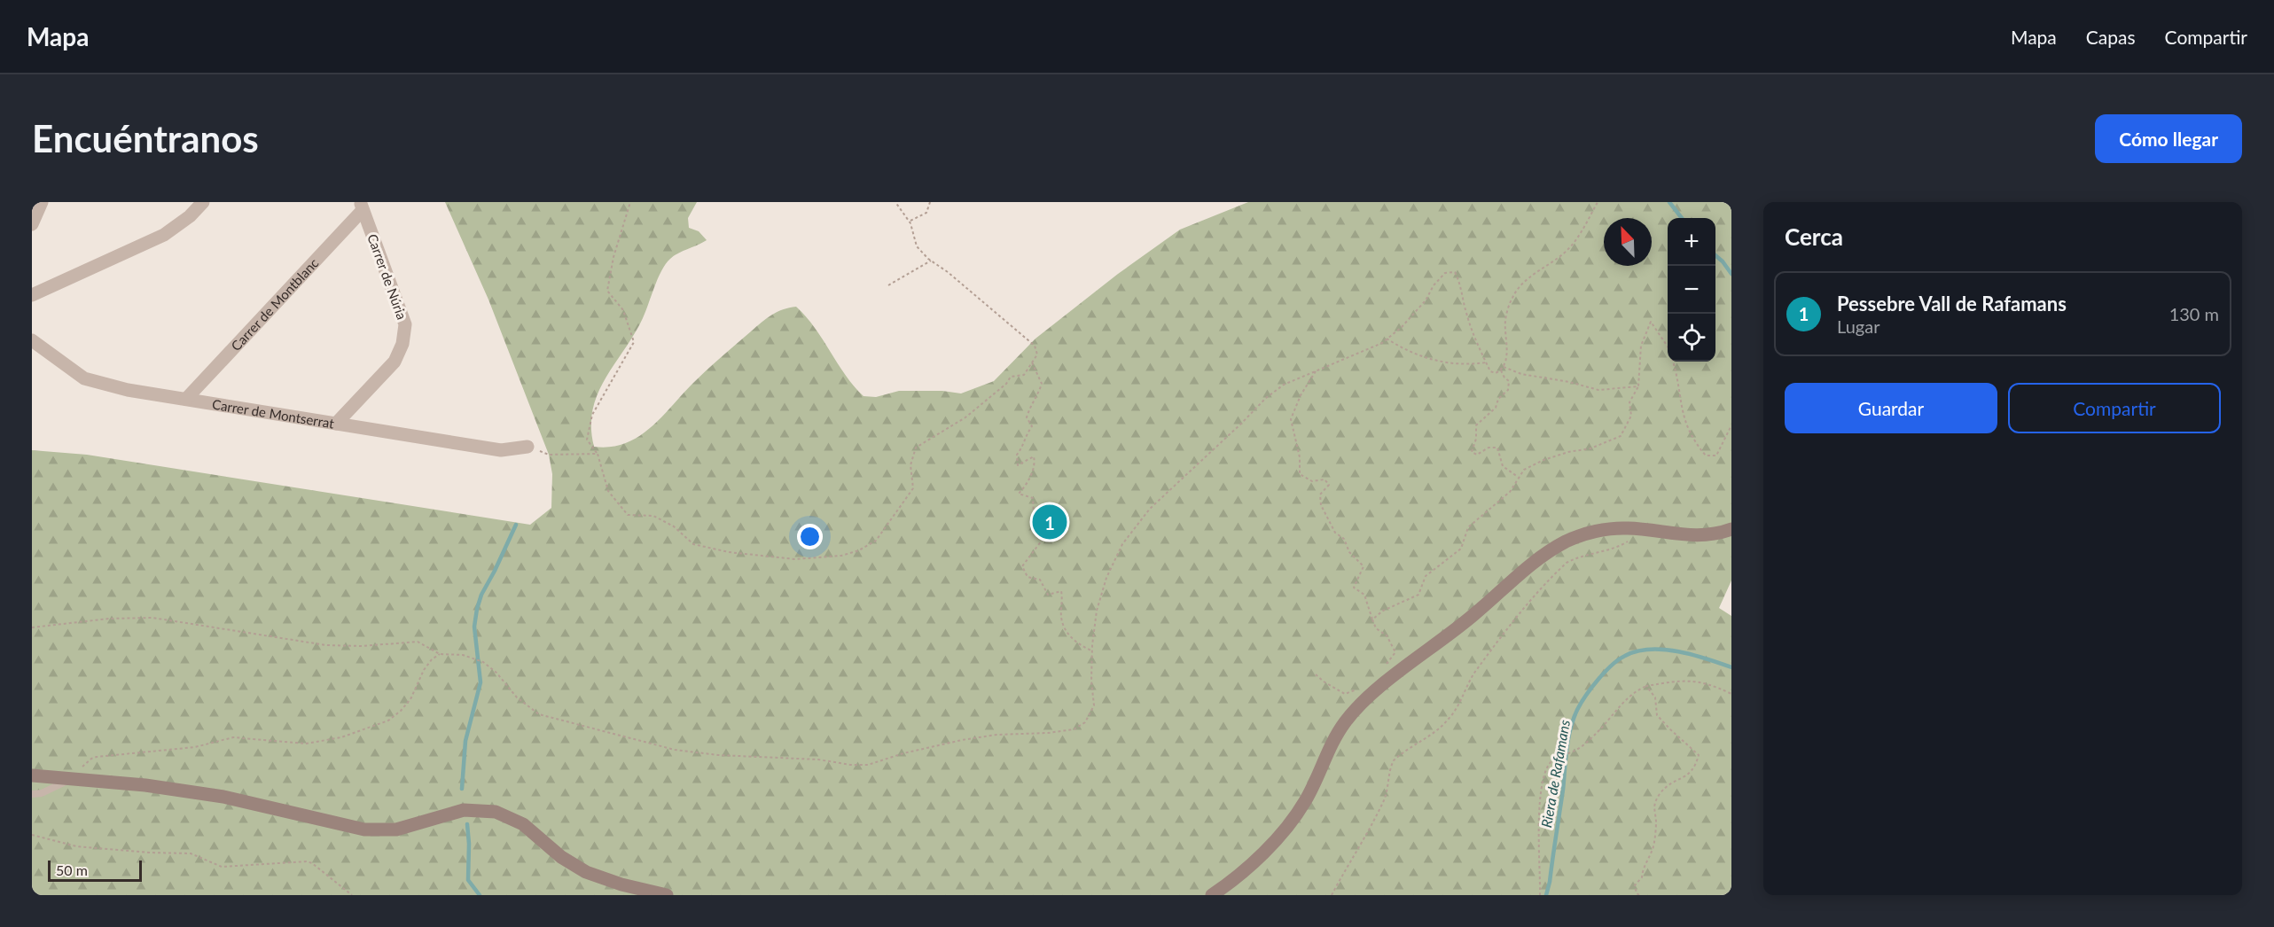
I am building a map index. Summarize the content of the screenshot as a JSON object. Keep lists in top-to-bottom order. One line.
{"streets":{"street":["Carrer de Núria","Carrer de Montblanc","Carrer de Montserrat"]},"crossings":[["Carrer de Núria","Carrer de Montblanc"],["Carrer de Núria","Carrer de Montserrat"],["Carrer de Montblanc","Carrer de Montserrat"]],"water":["Riera de Rafamans"],"scale_bar":"50 m","north":"top left","page":{"header":"Mapa","nav":["Mapa","Capas","Compartir"],"buttons":["Cómo llegar",["Guardar","Compartir"]],"title":"Encuéntranos","heading":"Cerca","map_buttons":["+","−"],"list":[{"mark":"1","name":"Pessebre Vall de Rafamans","note":"Lugar","value":"130 m"}],"pins":"1","scale":"50 m"}}
